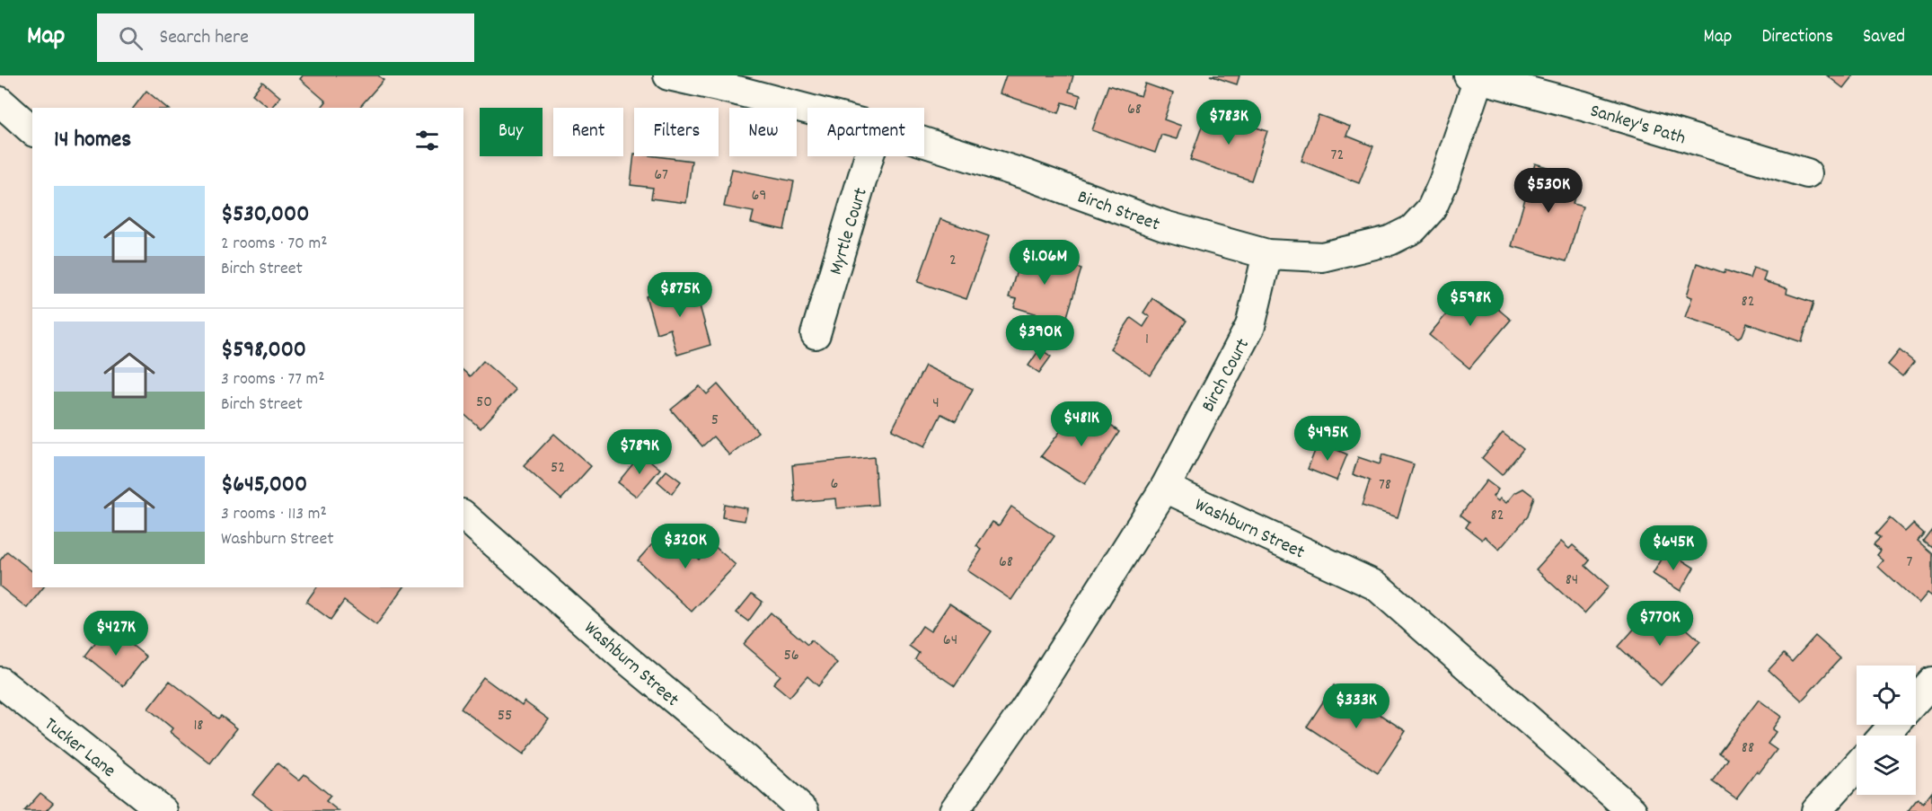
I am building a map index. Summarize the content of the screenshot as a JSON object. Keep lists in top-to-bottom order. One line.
{"streets":{"street":["Sankey's Path","Birch Street","Myrtle Court","Birch Court","Washburn Street","Tucker Lane"]},"crossings":[["Sankey's Path","Birch Street"],["Birch Street","Birch Court"],["Birch Court","Washburn Street"]],"house_numbers":["68","72","67","69","2","82","1","50","4","5","52","6","78","82","68","7","84","64","56","55","18","88"],"page":{"header":"Map","search":"Search here","nav":["Map","Directions","Saved"],"price":["$783K","$530K","$1.06M","$875K","$598K","$390K","$481K","$495K","$789K","$320K","$645K","$770K","$427K","$333K"],"chip":["Buy","Rent","Filters","New","Apartment"],"heading":"14 homes","list":[{"name":"$530,000","note":"2 rooms · 70 m² · Birch Street"},{"name":"$598,000","note":"3 rooms · 77 m² · Birch Street"},{"name":"$645,000","note":"3 rooms · 113 m² · Washburn Street"}]}}
